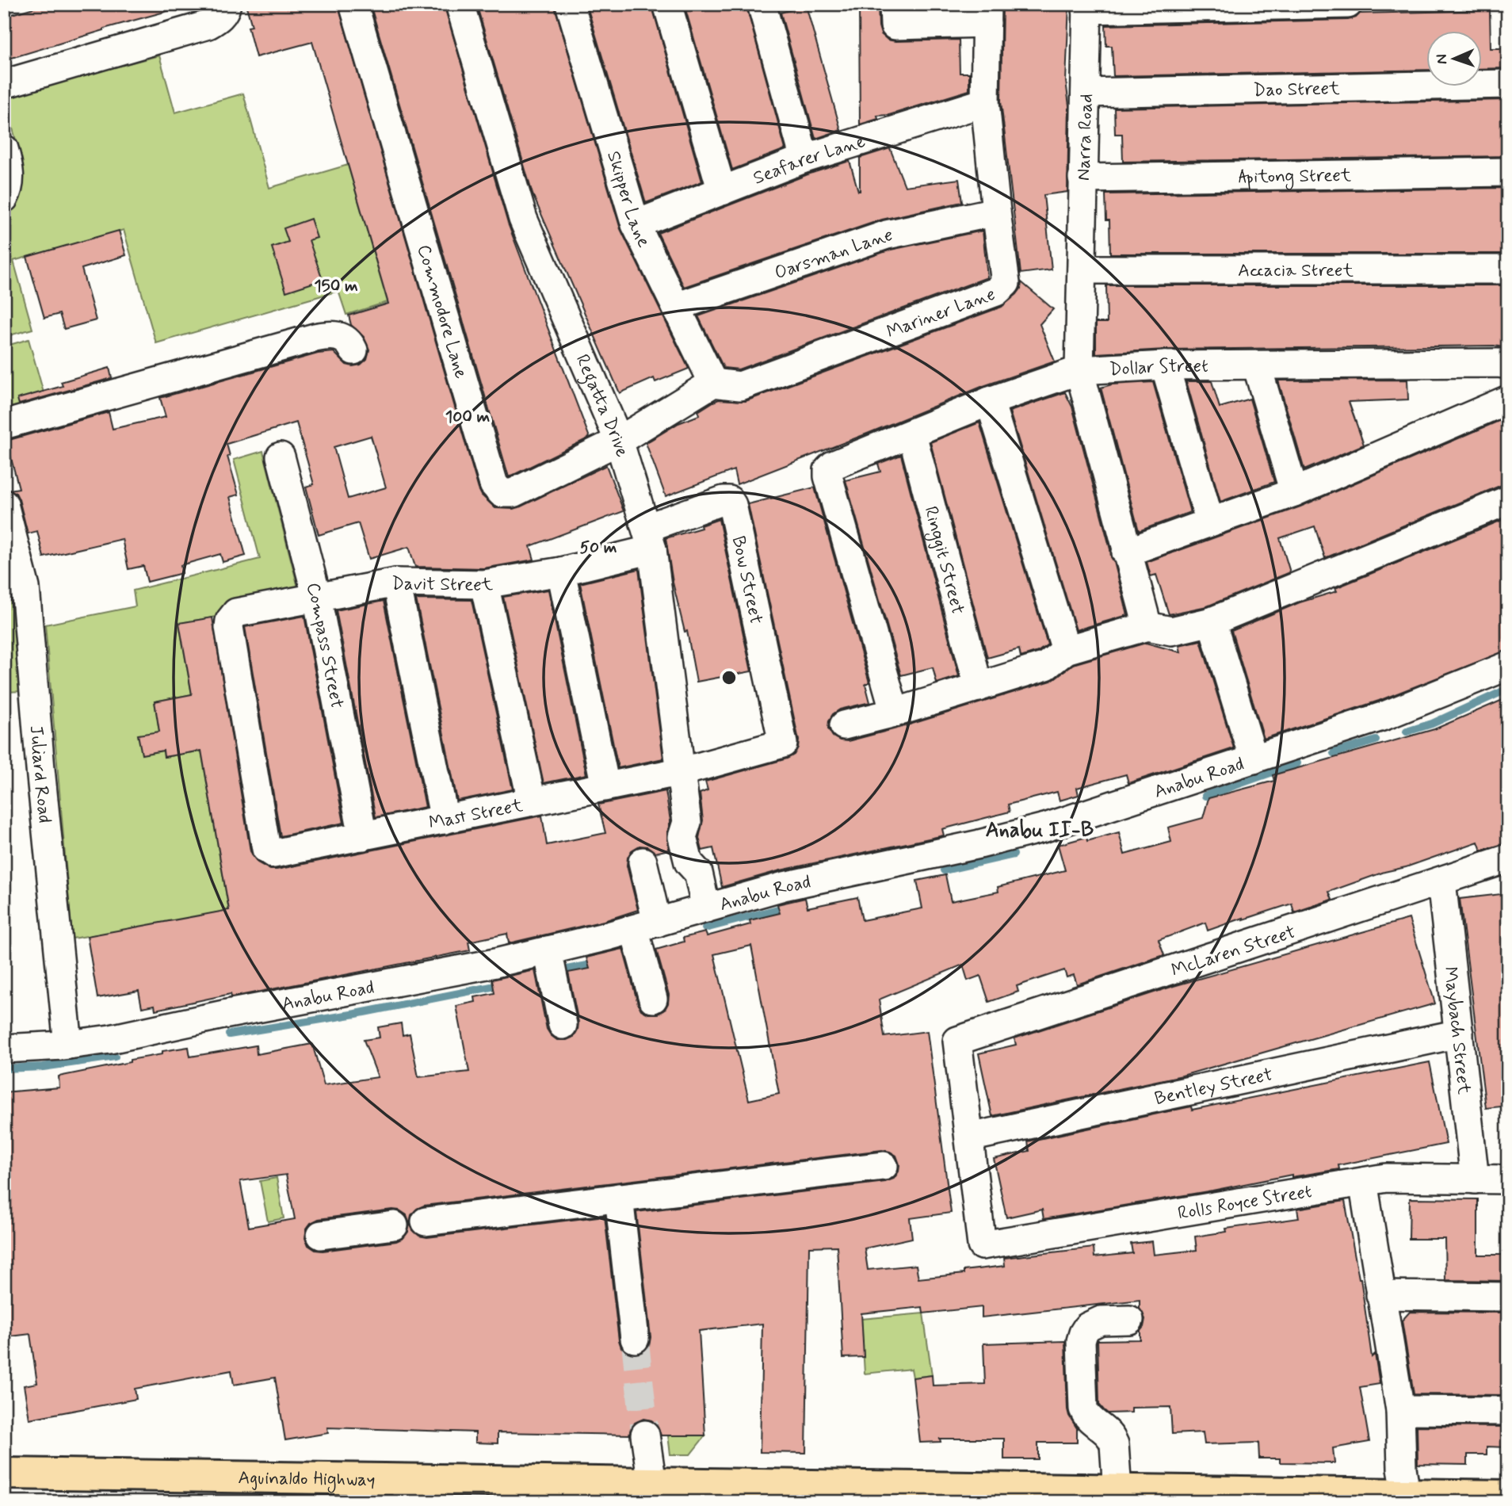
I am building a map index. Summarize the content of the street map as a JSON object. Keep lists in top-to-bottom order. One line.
{"streets":{"highway":["Aguinaldo Highway"],"street":["Dao Street","Narra Road","Seafarer Lane","Apitong Street","Skipper Lane","Oarsman Lane","Accacia Street","Mariner Lane","Commodore Lane","Dollar Street","Regatta Drive","Ringgit Street","Bow Street","Davit Street","Compass Street","Juliard Road","Anabu Road","Mast Street","McLaren Street","Maybach Street","Bentley Street","Rolls Royce Street"]},"crossings":[["Dao Street","Narra Road"],["Narra Road","Apitong Street"],["Narra Road","Accacia Street"],["Narra Road","Dollar Street"],["Seafarer Lane","Skipper Lane"],["Seafarer Lane","Mariner Lane"],["Skipper Lane","Oarsman Lane"],["Skipper Lane","Mariner Lane"],["Oarsman Lane","Mariner Lane"],["Commodore Lane","Regatta Drive"],["Dollar Street","Ringgit Street"],["Regatta Drive","Bow Street"],["Regatta Drive","Davit Street"],["Regatta Drive","Anabu Road"],["Regatta Drive","Mast Street"],["Bow Street","Davit Street"],["Bow Street","Mast Street"],["Davit Street","Compass Street"],["Davit Street","Mast Street"],["Compass Street","Mast Street"],["Juliard Road","Anabu Road"],["McLaren Street","Maybach Street"],["McLaren Street","Bentley Street"],["McLaren Street","Rolls Royce Street"],["Maybach Street","Bentley Street"],["Maybach Street","Rolls Royce Street"],["Bentley Street","Rolls Royce Street"]],"districts":["Anabu II-B"],"north":"left","rings":["150 m","100 m","50 m"]}
